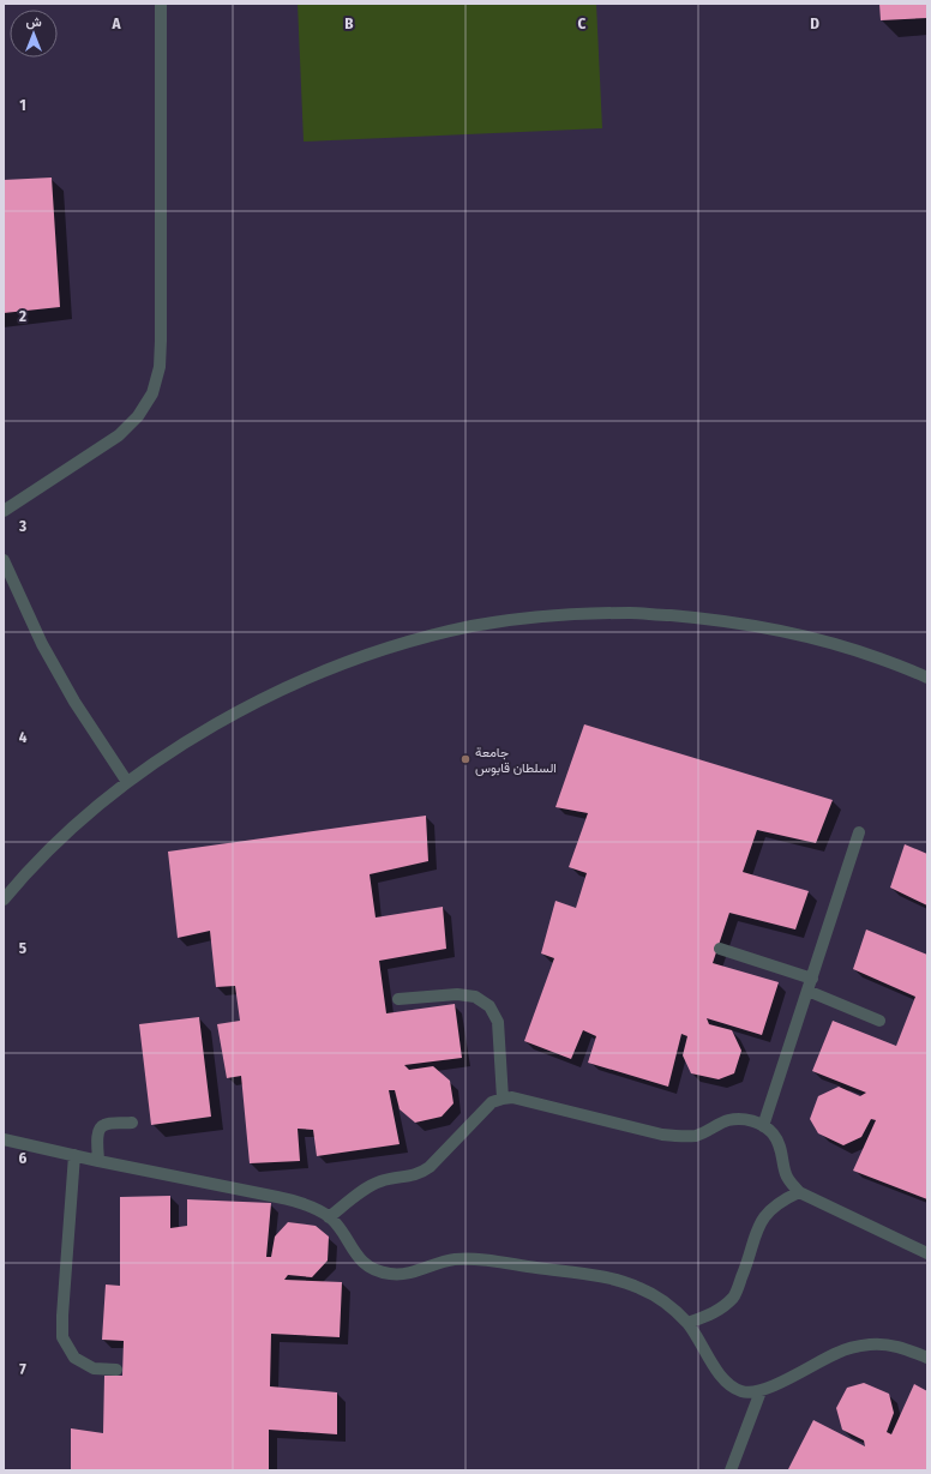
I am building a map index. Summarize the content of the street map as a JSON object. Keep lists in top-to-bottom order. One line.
{"places":["جامعة السلطان قابوس"],"north":"top","grid":{"columns":["A","B","C","D"],"rows":["1","2","3","4","5","6","7"]}}
